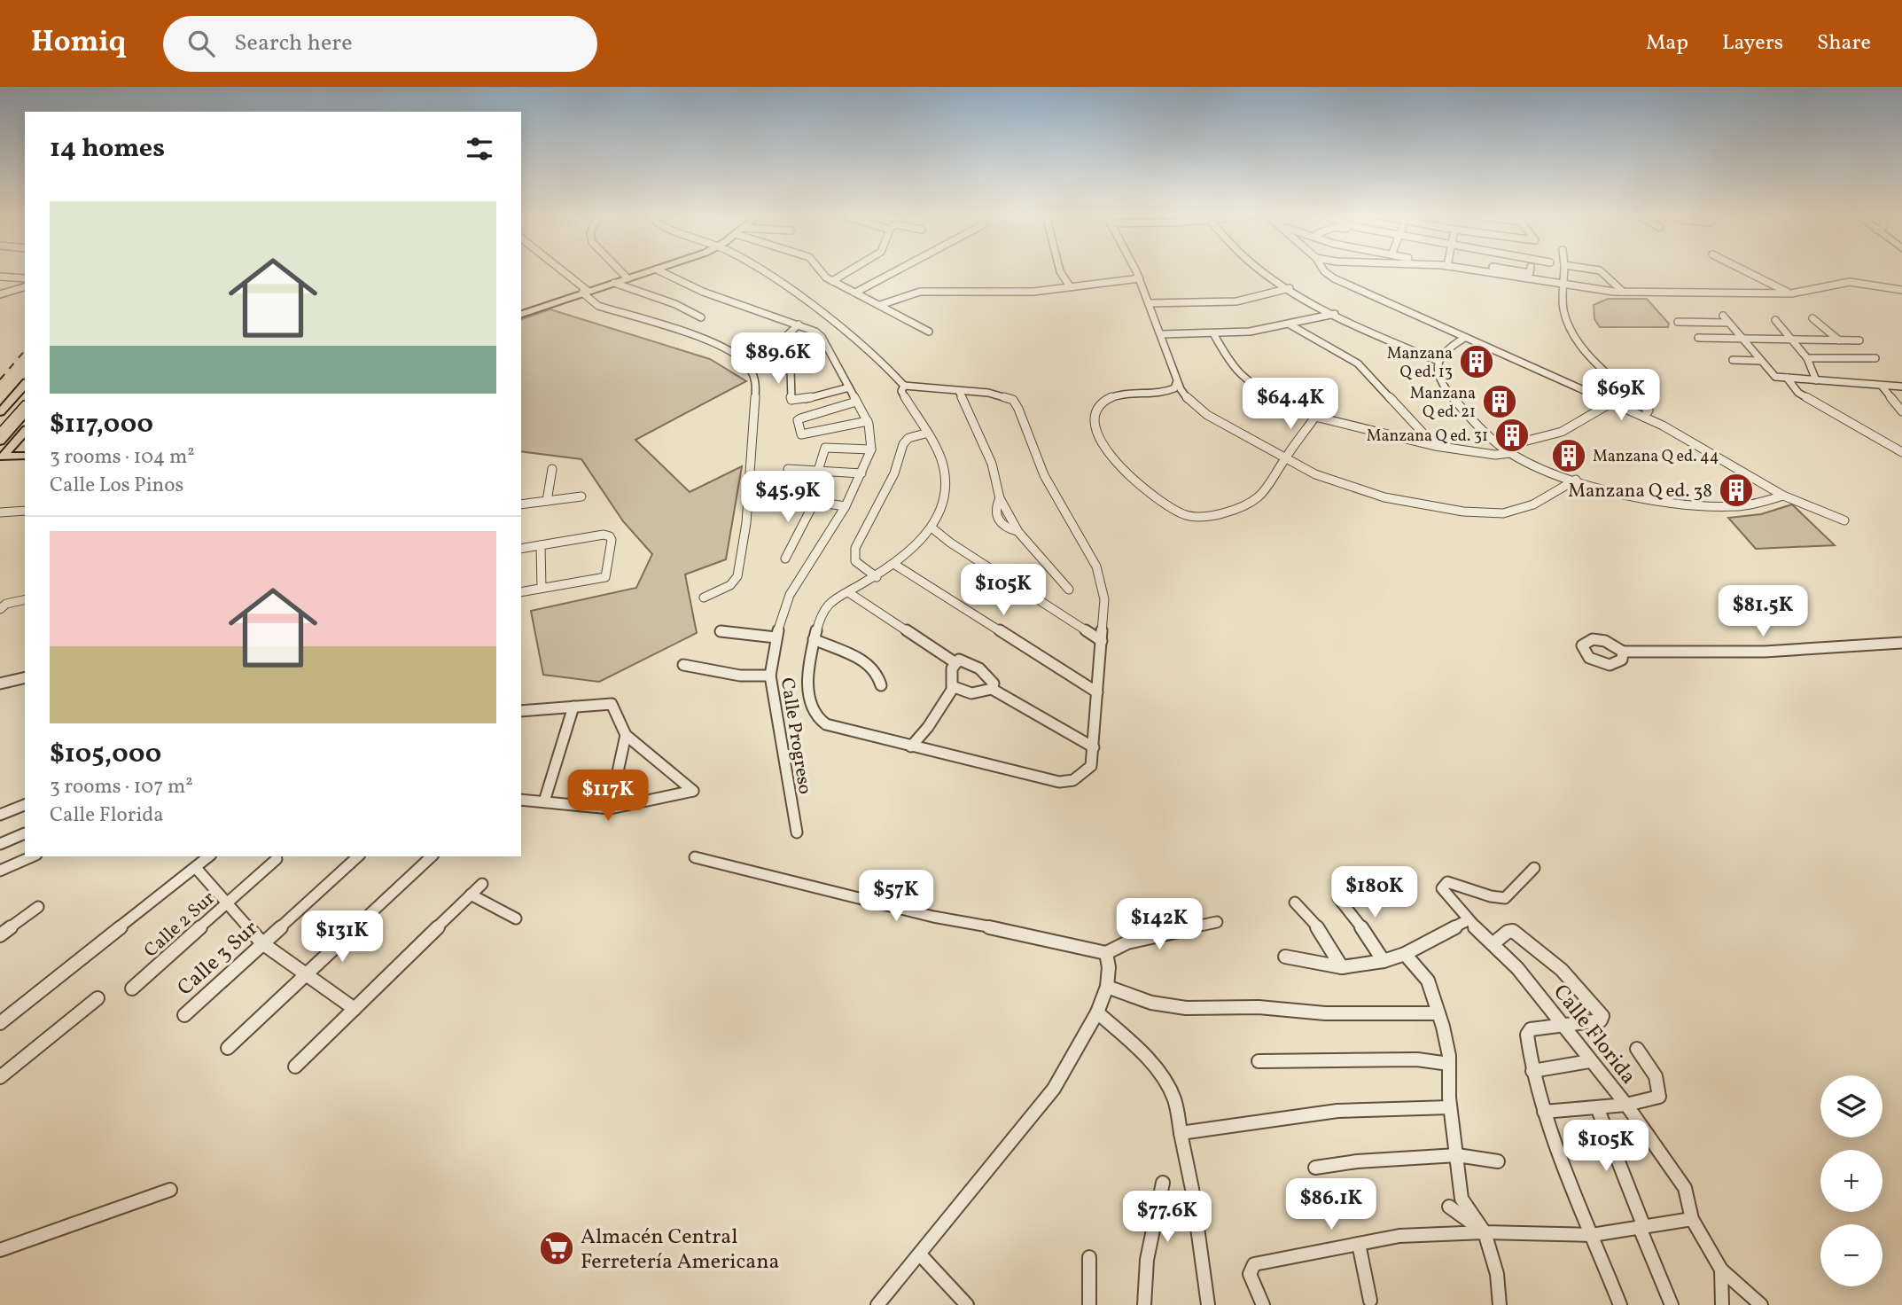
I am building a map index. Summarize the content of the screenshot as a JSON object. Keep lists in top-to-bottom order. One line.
{"streets":{"street":["Calle Progreso","Calle 2 Sur","Calle 3 Sur","Calle Florida"]},"places":{"building":["Manzana Q ed. 13","Manzana Q ed. 21","Manzana Q ed. 31","Manzana Q ed. 44","Manzana Q ed. 38"],"supermarket":["Almacén Central Ferretería Americana"]},"page":{"header":"Homiq","search":"Search here","nav":["Map","Layers","Share"],"heading":"14 homes","list":[{"name":"$117,000","note":"3 rooms · 104 m² · Calle Los Pinos"},{"name":"$105,000","note":"3 rooms · 107 m² · Calle Florida"}],"price":["$89.6K","$69K","$64.4K","$45.9K","$105K","$81.5K","$117K","$180K","$57K","$142K","$131K","$105K","$86.1K","$77.6K"],"map_buttons":["+","−"]}}
